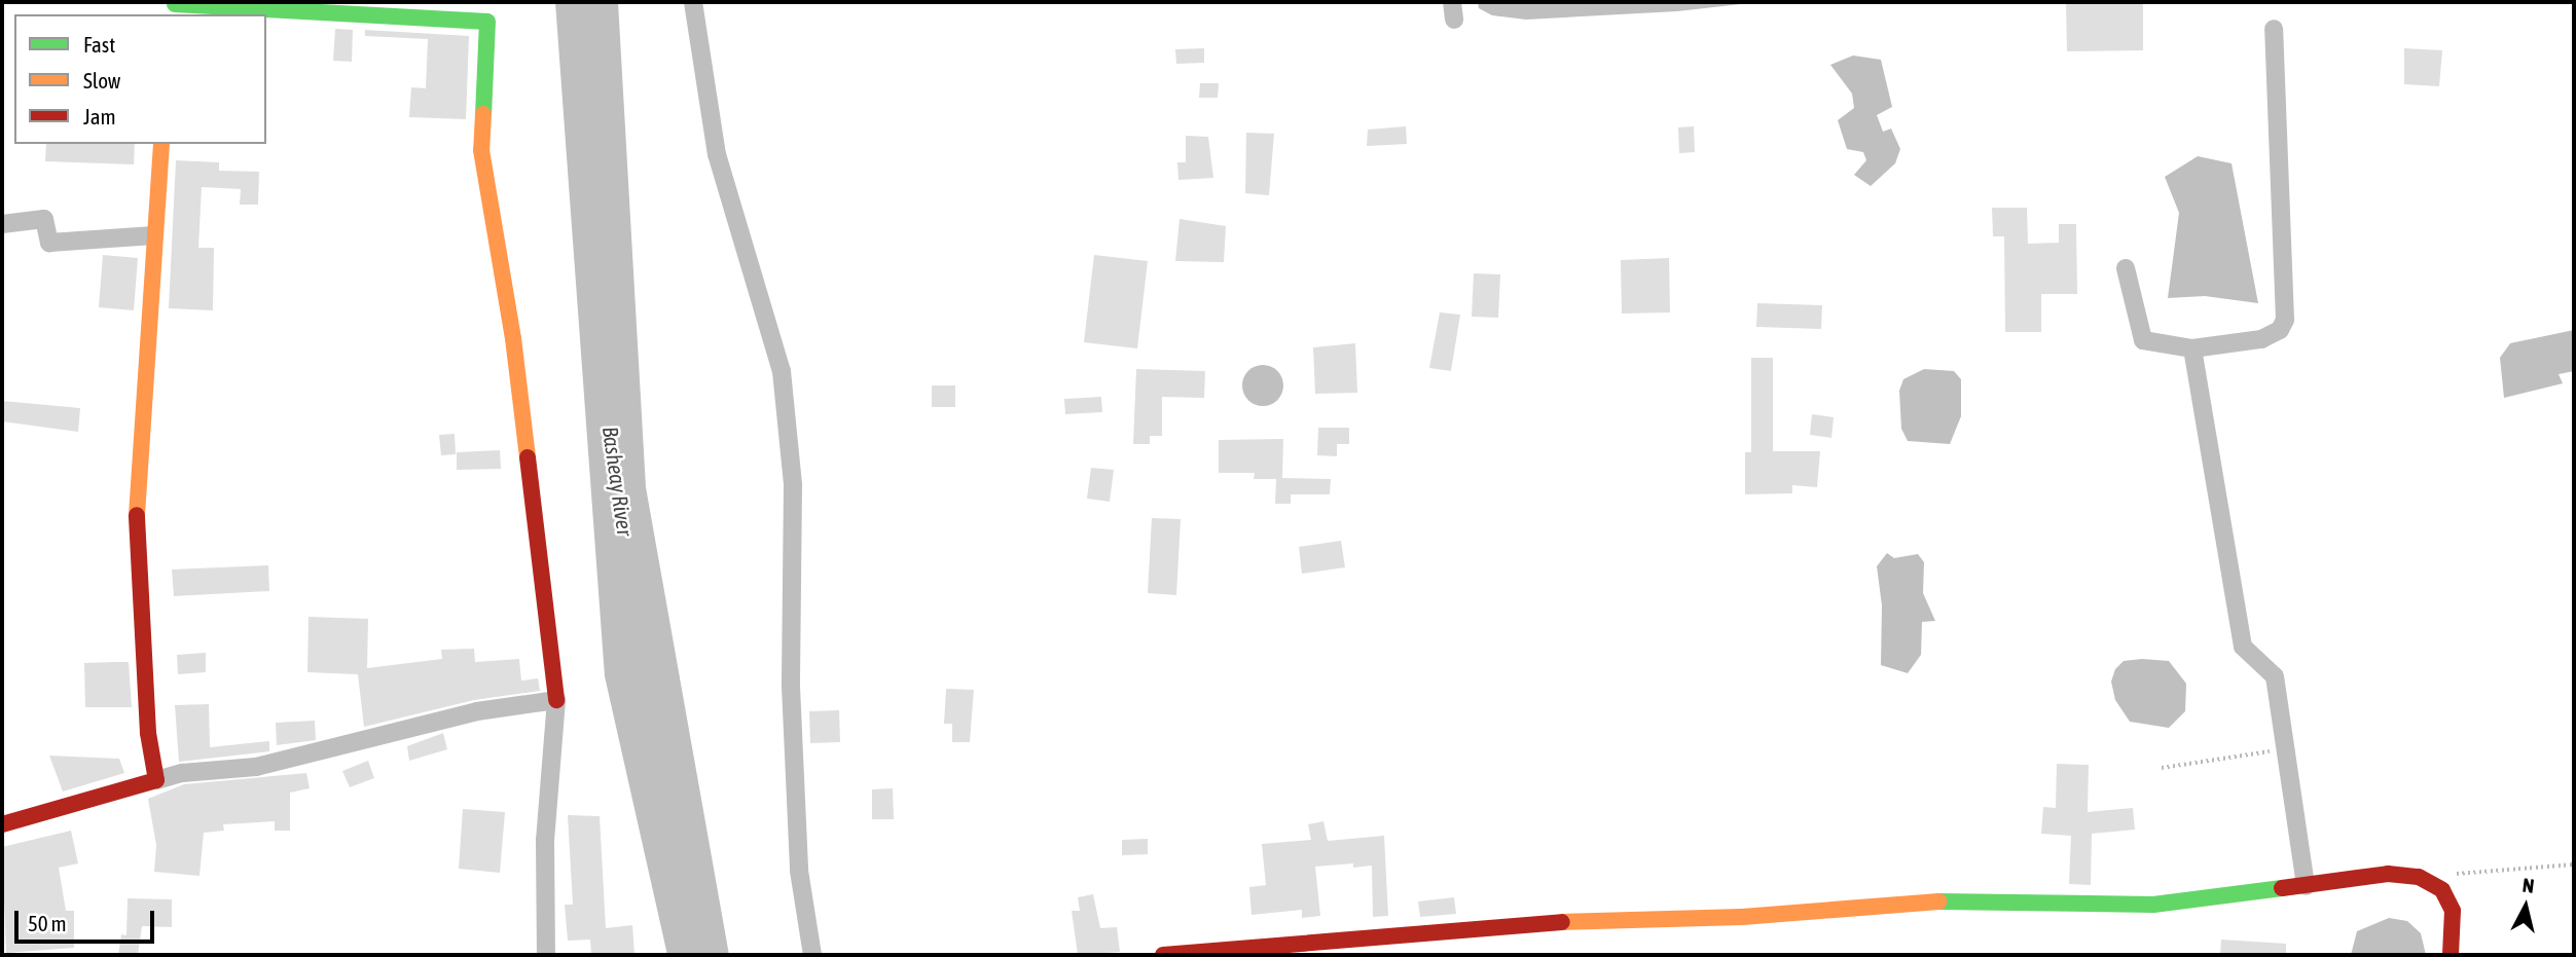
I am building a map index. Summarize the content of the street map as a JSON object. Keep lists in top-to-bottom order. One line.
{"water":["Basheay River"],"legend":["Fast","Slow","Jam"],"scale_bar":"50 m","north":"top"}
